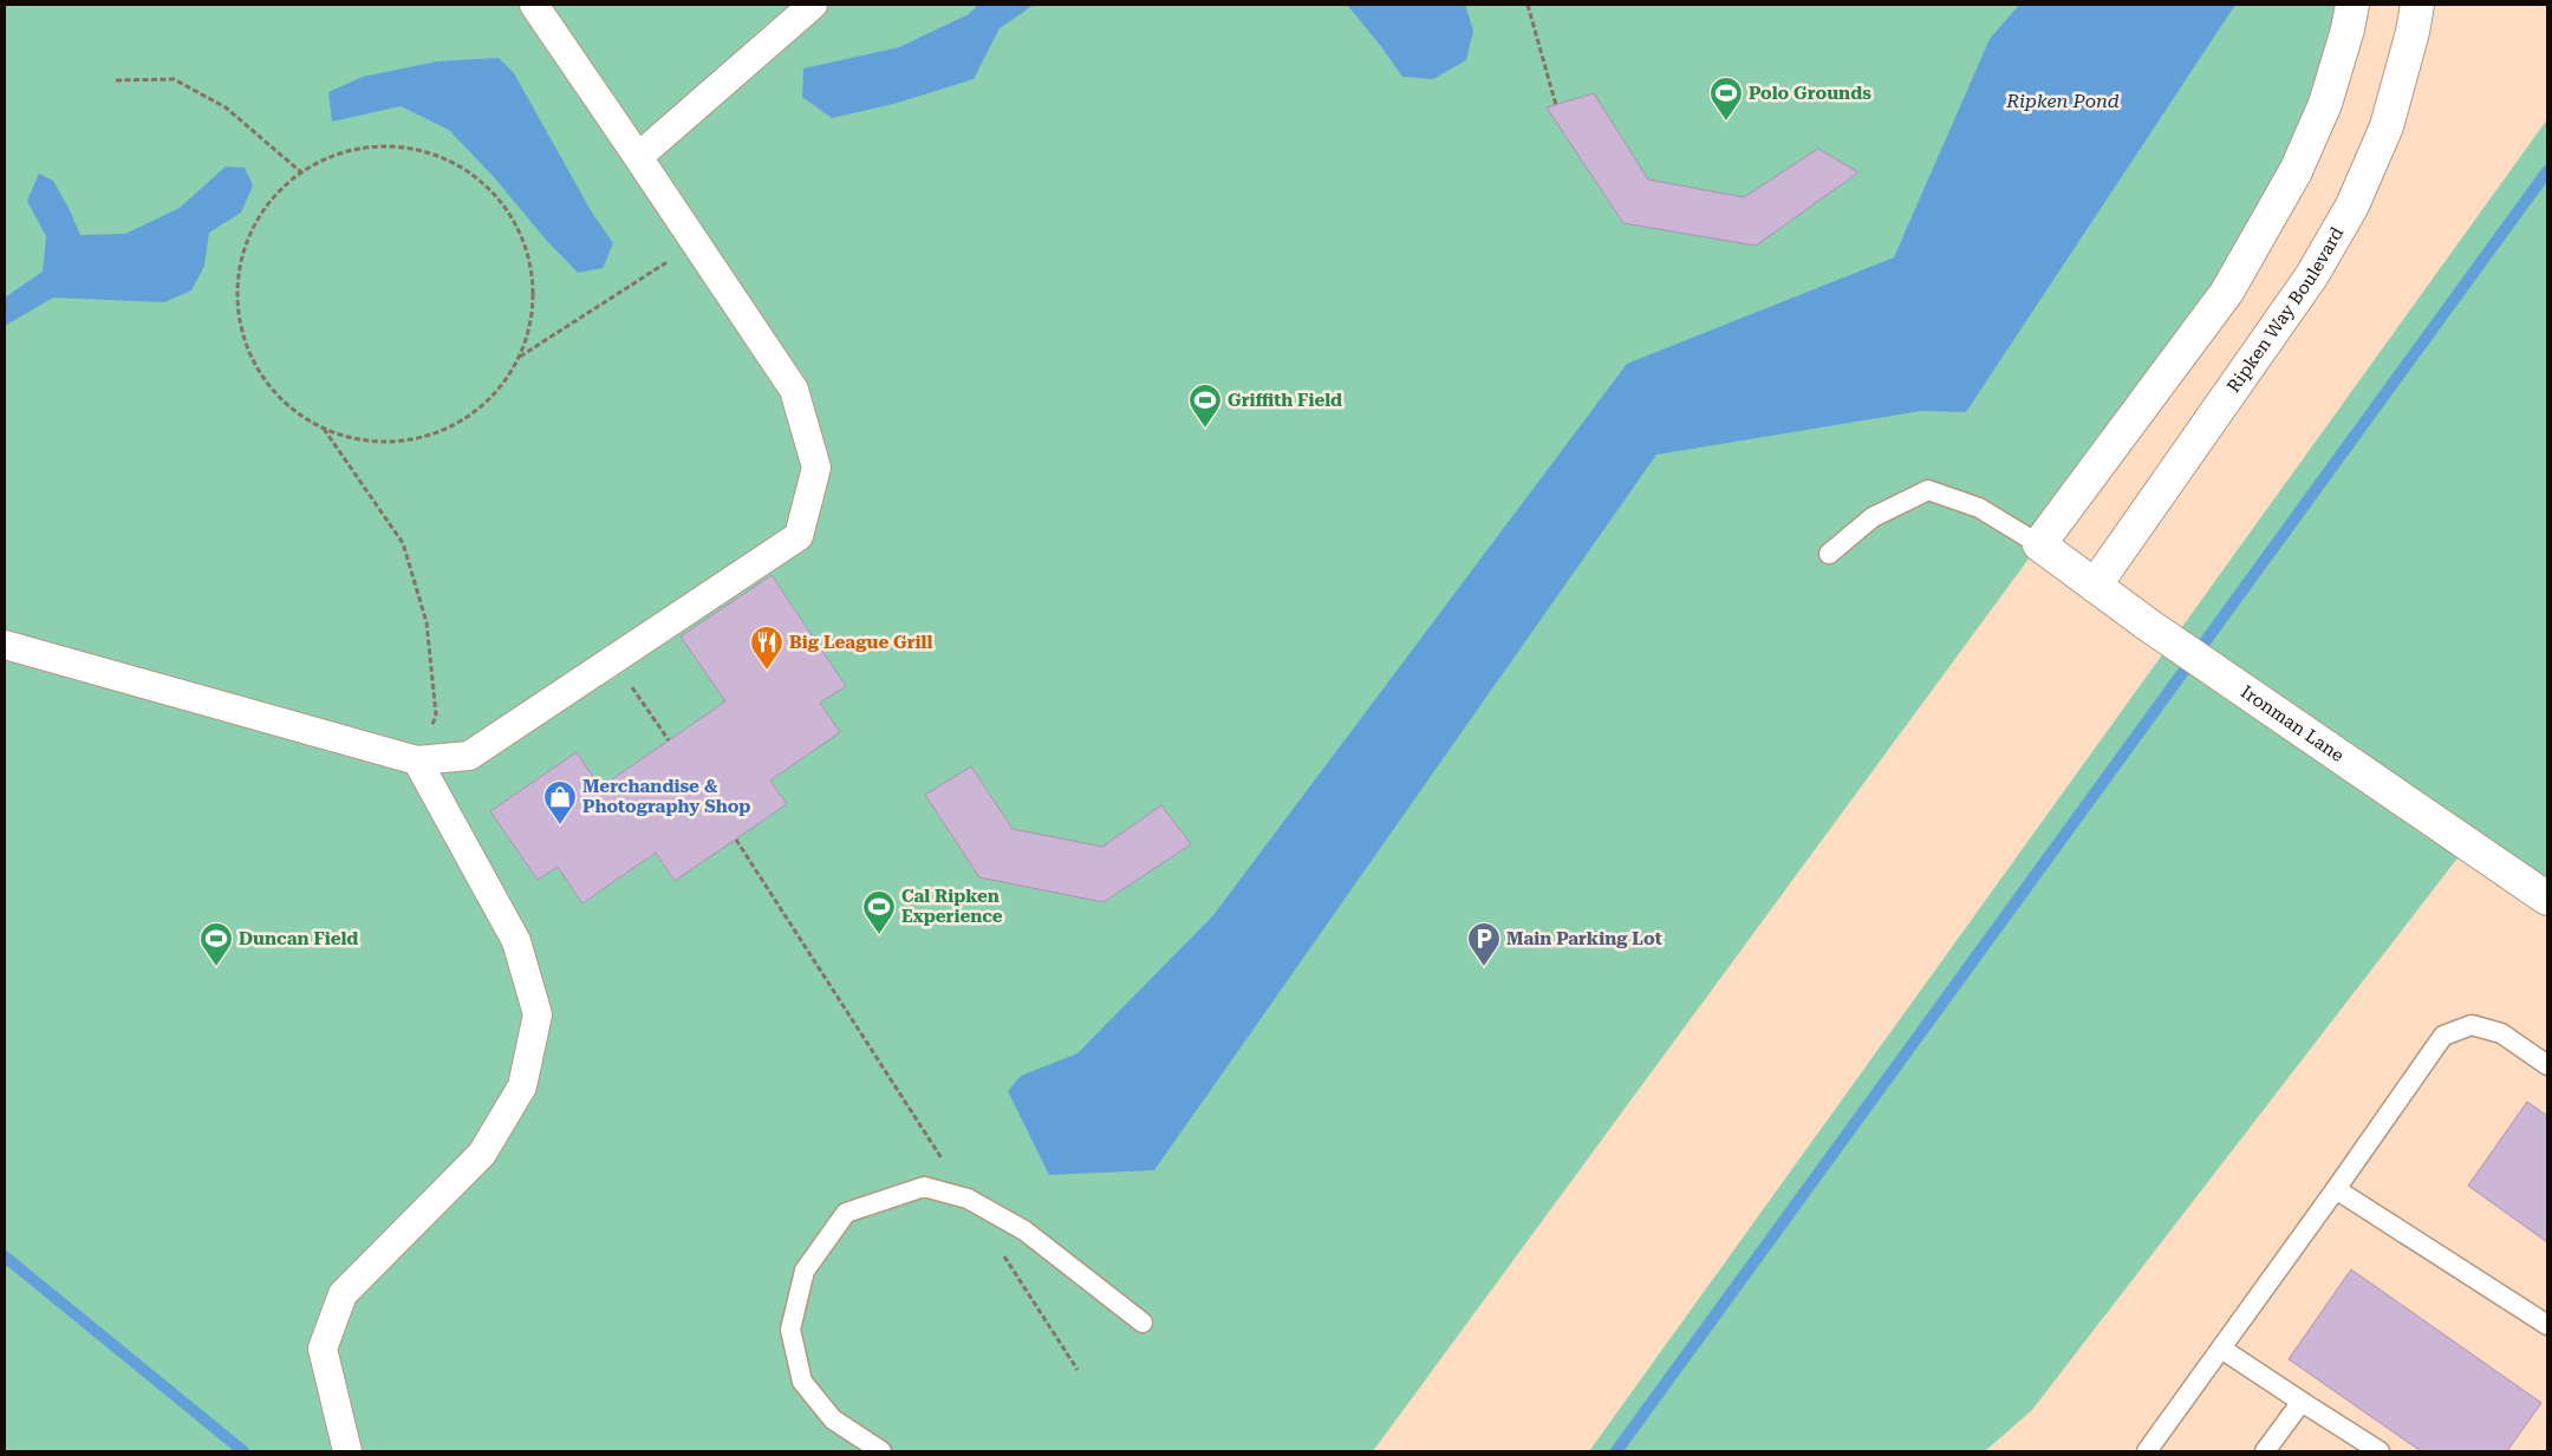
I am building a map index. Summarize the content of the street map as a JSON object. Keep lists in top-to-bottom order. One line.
{"streets":{"street":["Ripken Way Boulevard","Ironman Lane"]},"crossings":[["Ripken Way Boulevard","Ironman Lane"]],"water":["Ripken Pond"],"places":{"sports":["Polo Grounds","Griffith Field","Cal Ripken Experience","Duncan Field"],"restaurant":["Big League Grill"],"shop":["Merchandise & Photography Shop"],"parking":["Main Parking Lot"]}}
